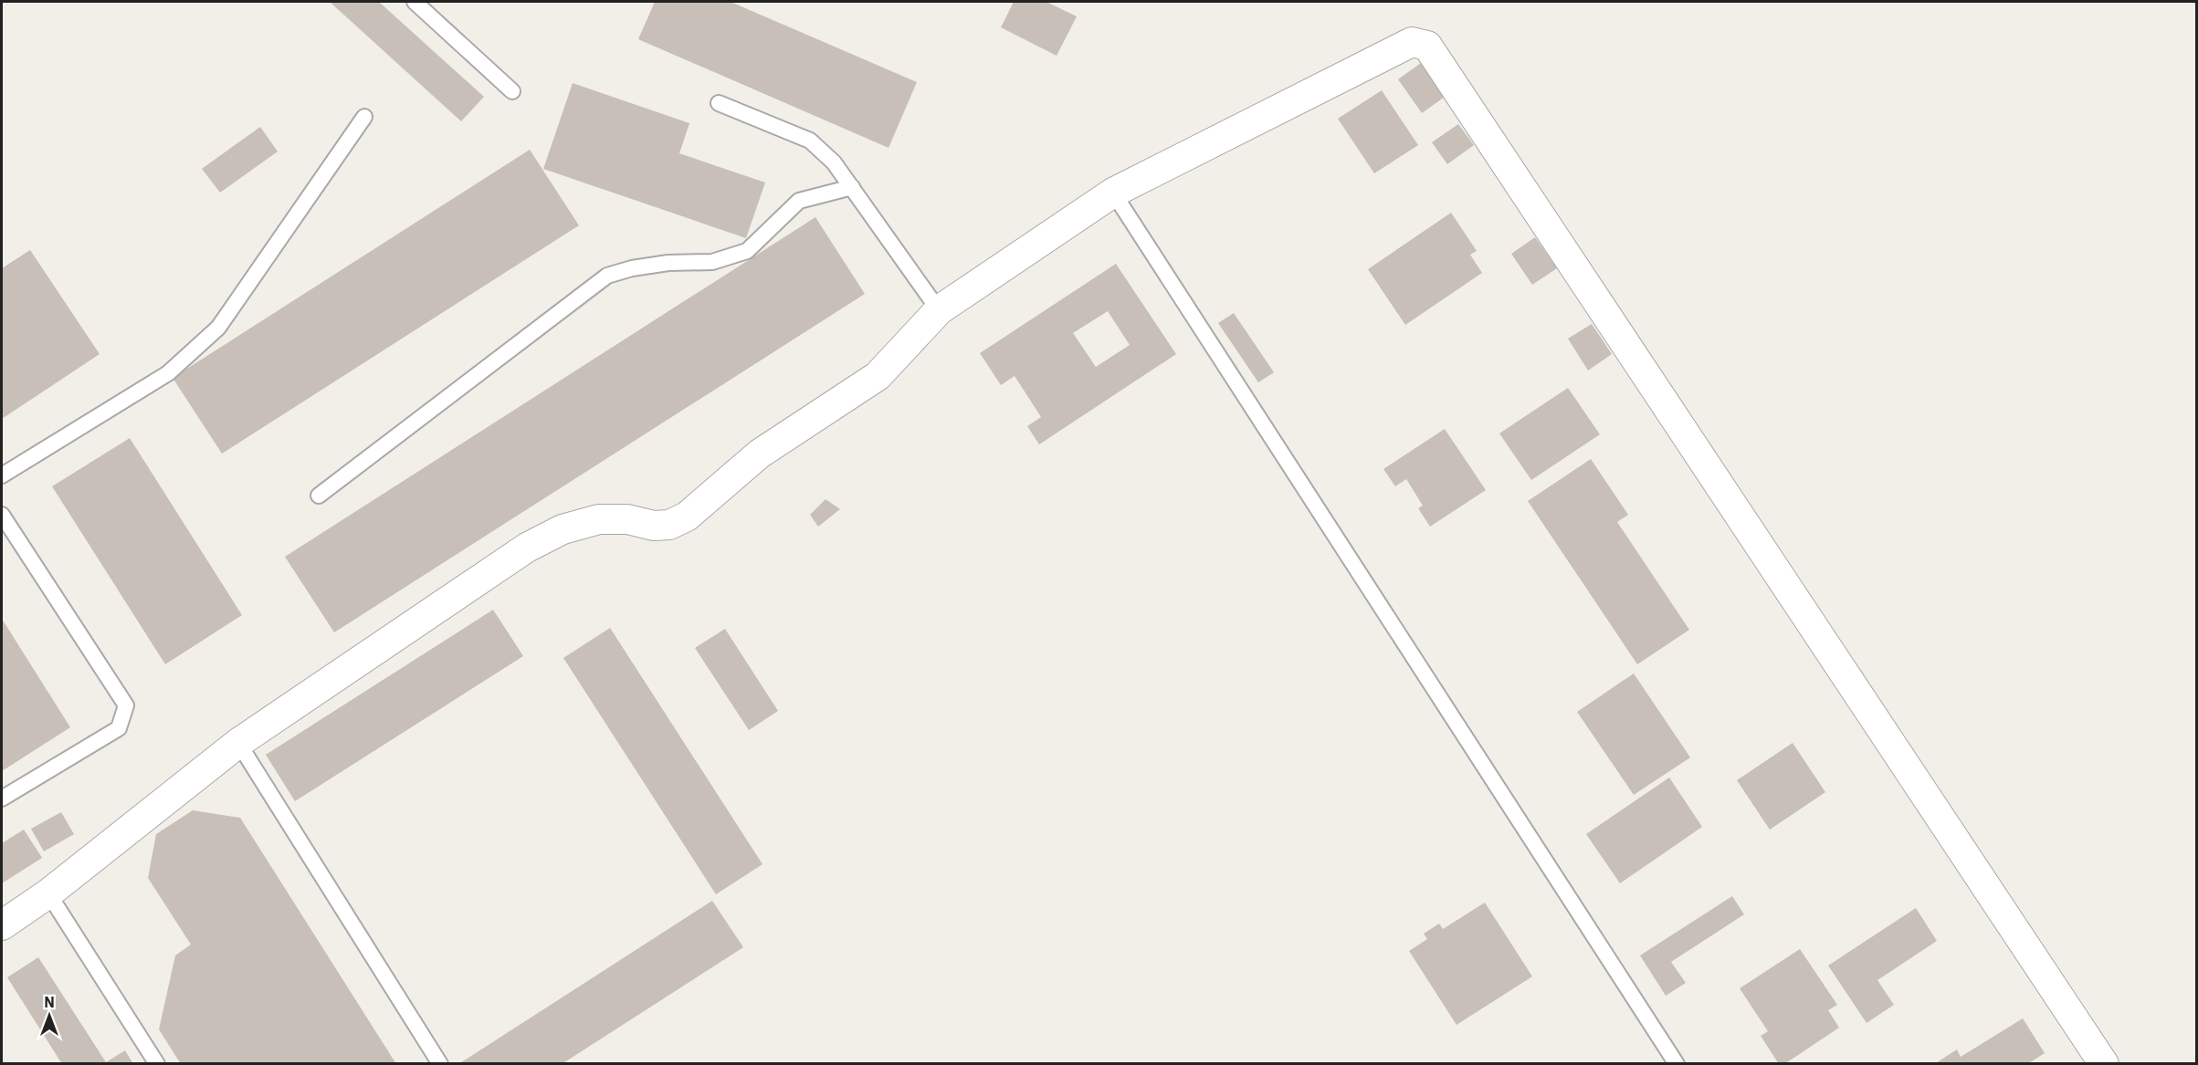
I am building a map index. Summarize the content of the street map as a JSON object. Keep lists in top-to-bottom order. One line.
{"north":"top"}
